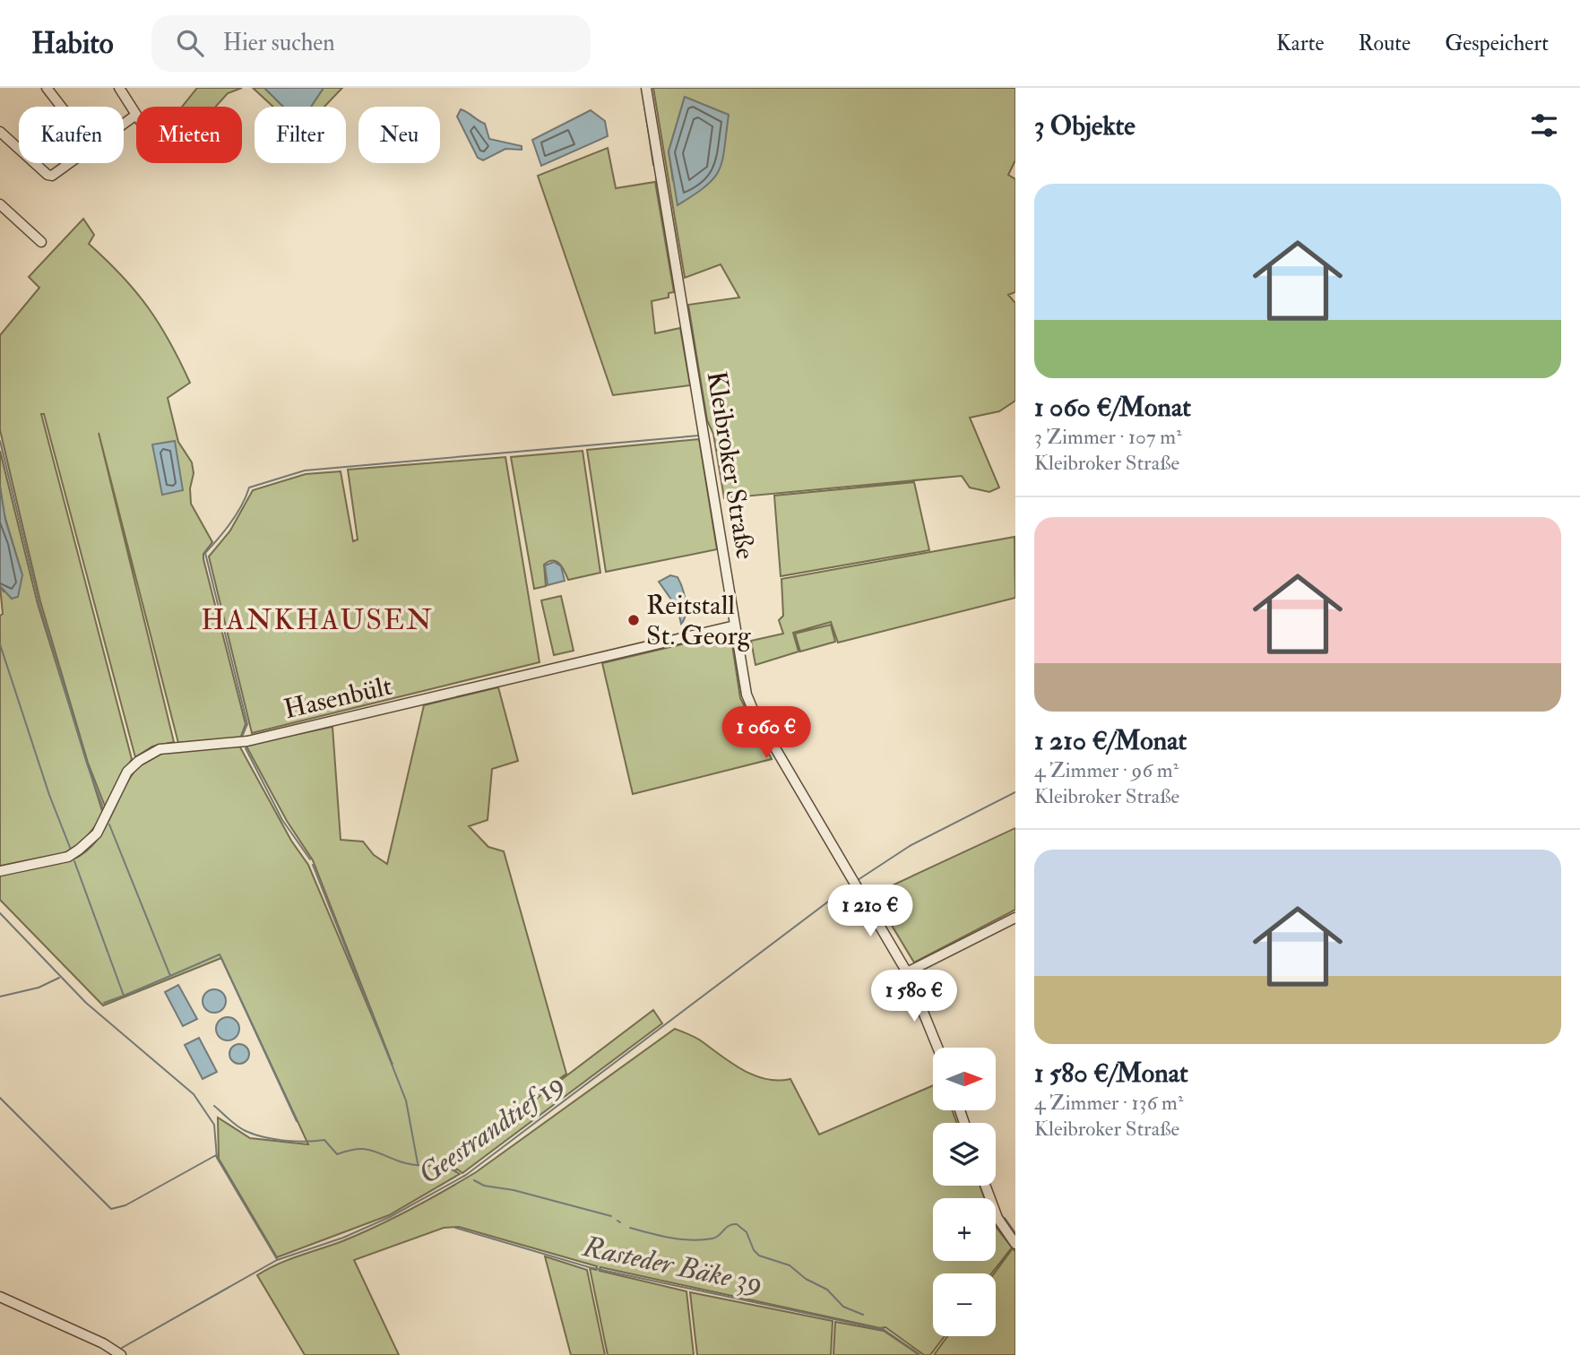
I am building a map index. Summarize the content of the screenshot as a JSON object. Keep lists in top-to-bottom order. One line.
{"streets":{"street":["Kleibroker Straße","Hasenbült"]},"crossings":[["Kleibroker Straße","Hasenbült"]],"districts":["HANKHAUSEN"],"water":["Geestrandtief 19","Rasteder Bäke 39"],"places":["Reitstall St. Georg"],"north":"right","page":{"header":"Habito","search":"Hier suchen","nav":["Karte","Route","Gespeichert"],"heading":"3 Objekte","chip":["Kaufen","Mieten","Filter","Neu"],"list":[{"name":"1 060 €/Monat","note":"3 Zimmer · 107 m² · Kleibroker Straße"},{"name":"1 210 €/Monat","note":"4 Zimmer · 96 m² · Kleibroker Straße"},{"name":"1 580 €/Monat","note":"4 Zimmer · 136 m² · Kleibroker Straße"}],"price":["1 060 €","1 210 €","1 580 €"],"map_buttons":["+","−"]}}
